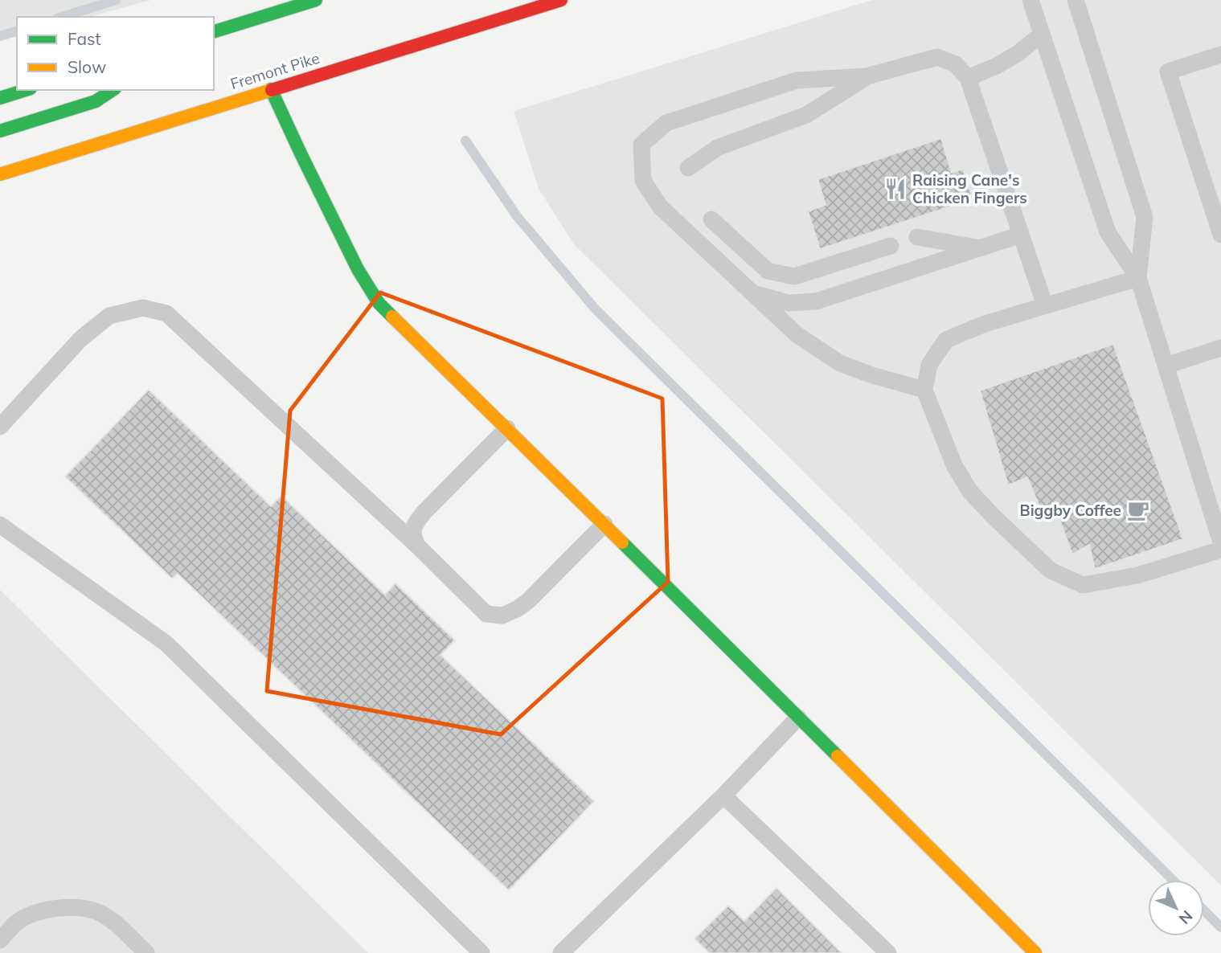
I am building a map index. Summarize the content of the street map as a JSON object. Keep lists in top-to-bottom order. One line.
{"streets":{"main road":["Fremont Pike"]},"places":{"restaurant":["Raising Cane's Chicken Fingers"],"cafe":["Biggby Coffee"]},"legend":["Fast","Slow"],"north":"bottom right"}
